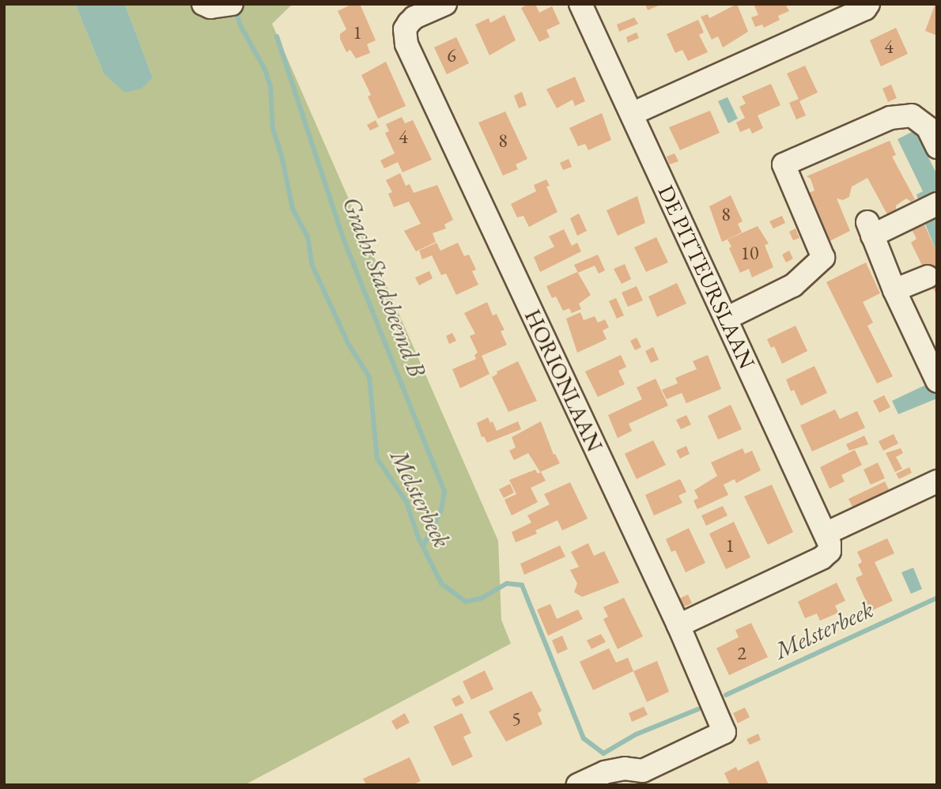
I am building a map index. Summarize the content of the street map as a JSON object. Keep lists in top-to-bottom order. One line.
{"streets":{"street":["DE PITTEURSLAAN","HORIONLAAN"]},"water":["Gracht Stadsbeemd B","Melsterbeek"],"house_numbers":["1","4","6","4","8","8","10","1","2","5"]}
